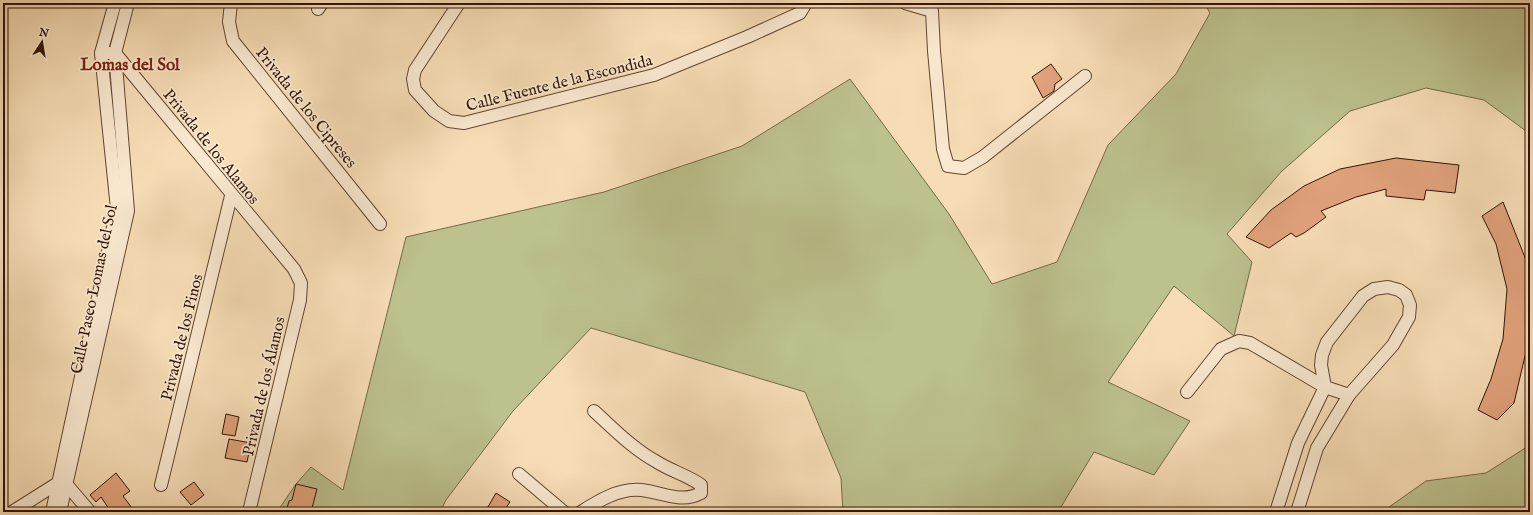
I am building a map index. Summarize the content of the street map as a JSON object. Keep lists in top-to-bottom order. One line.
{"streets":{"street":["Calle Fuente de la Escondida","Privada de los Cipreses","Privada de los Alamos","Calle Paseo Lomas del Sol","Privada de los Pinos","Privada de los Álamos"]},"crossings":[["Privada de los Alamos","Calle Paseo Lomas del Sol"],["Privada de los Alamos","Privada de los Pinos"],["Privada de los Alamos","Privada de los Álamos"]],"districts":["Lomas del Sol"],"north":"top"}
